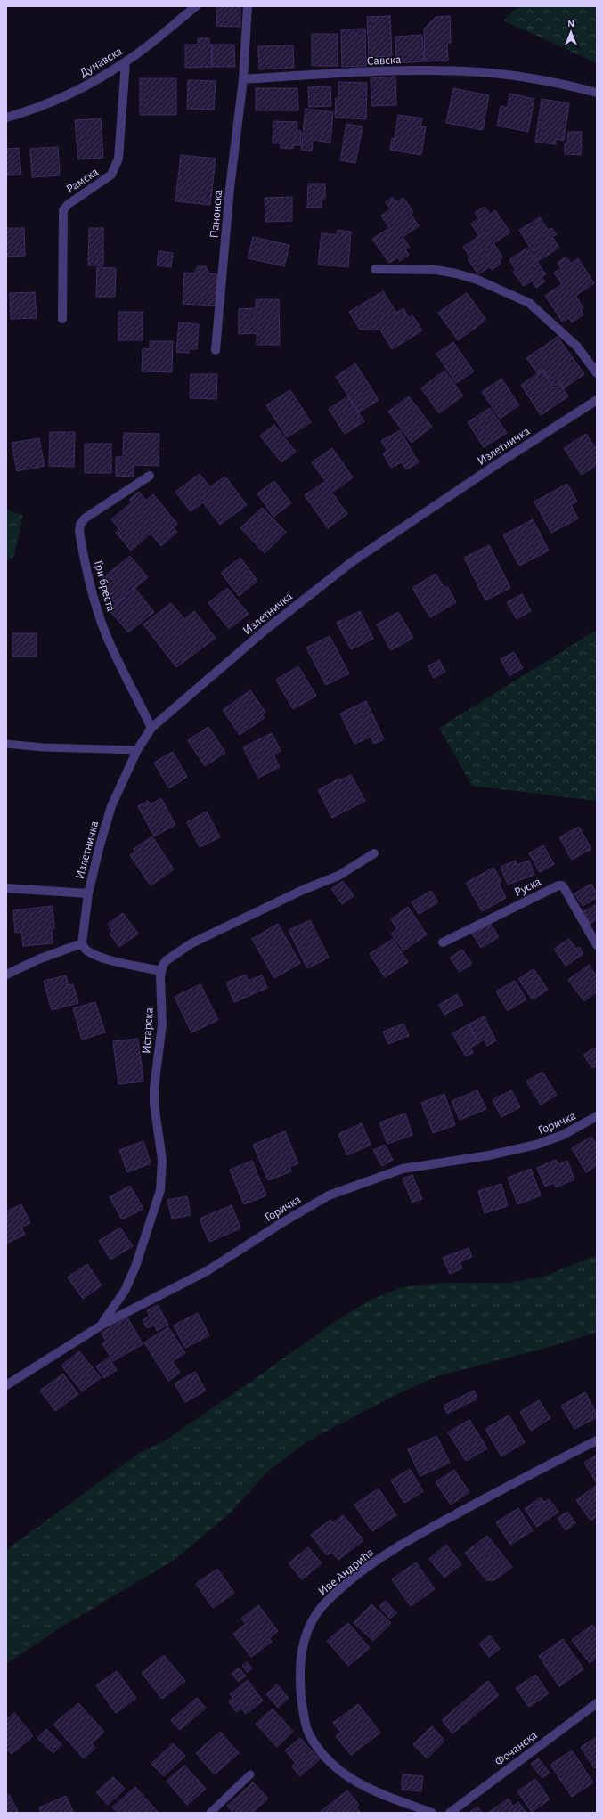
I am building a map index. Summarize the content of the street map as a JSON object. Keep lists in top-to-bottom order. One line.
{"streets":{"street":["Савска","Дунавска","Рамска","Панонска","Излетничка","Три бреста","Руска","Истарска","Горичка","Иве Андрића","Фочанска"]},"crossings":[["Савска","Панонска"],["Дунавска","Рамска"],["Излетничка","Три бреста"],["Истарска","Горичка"]],"north":"top"}
